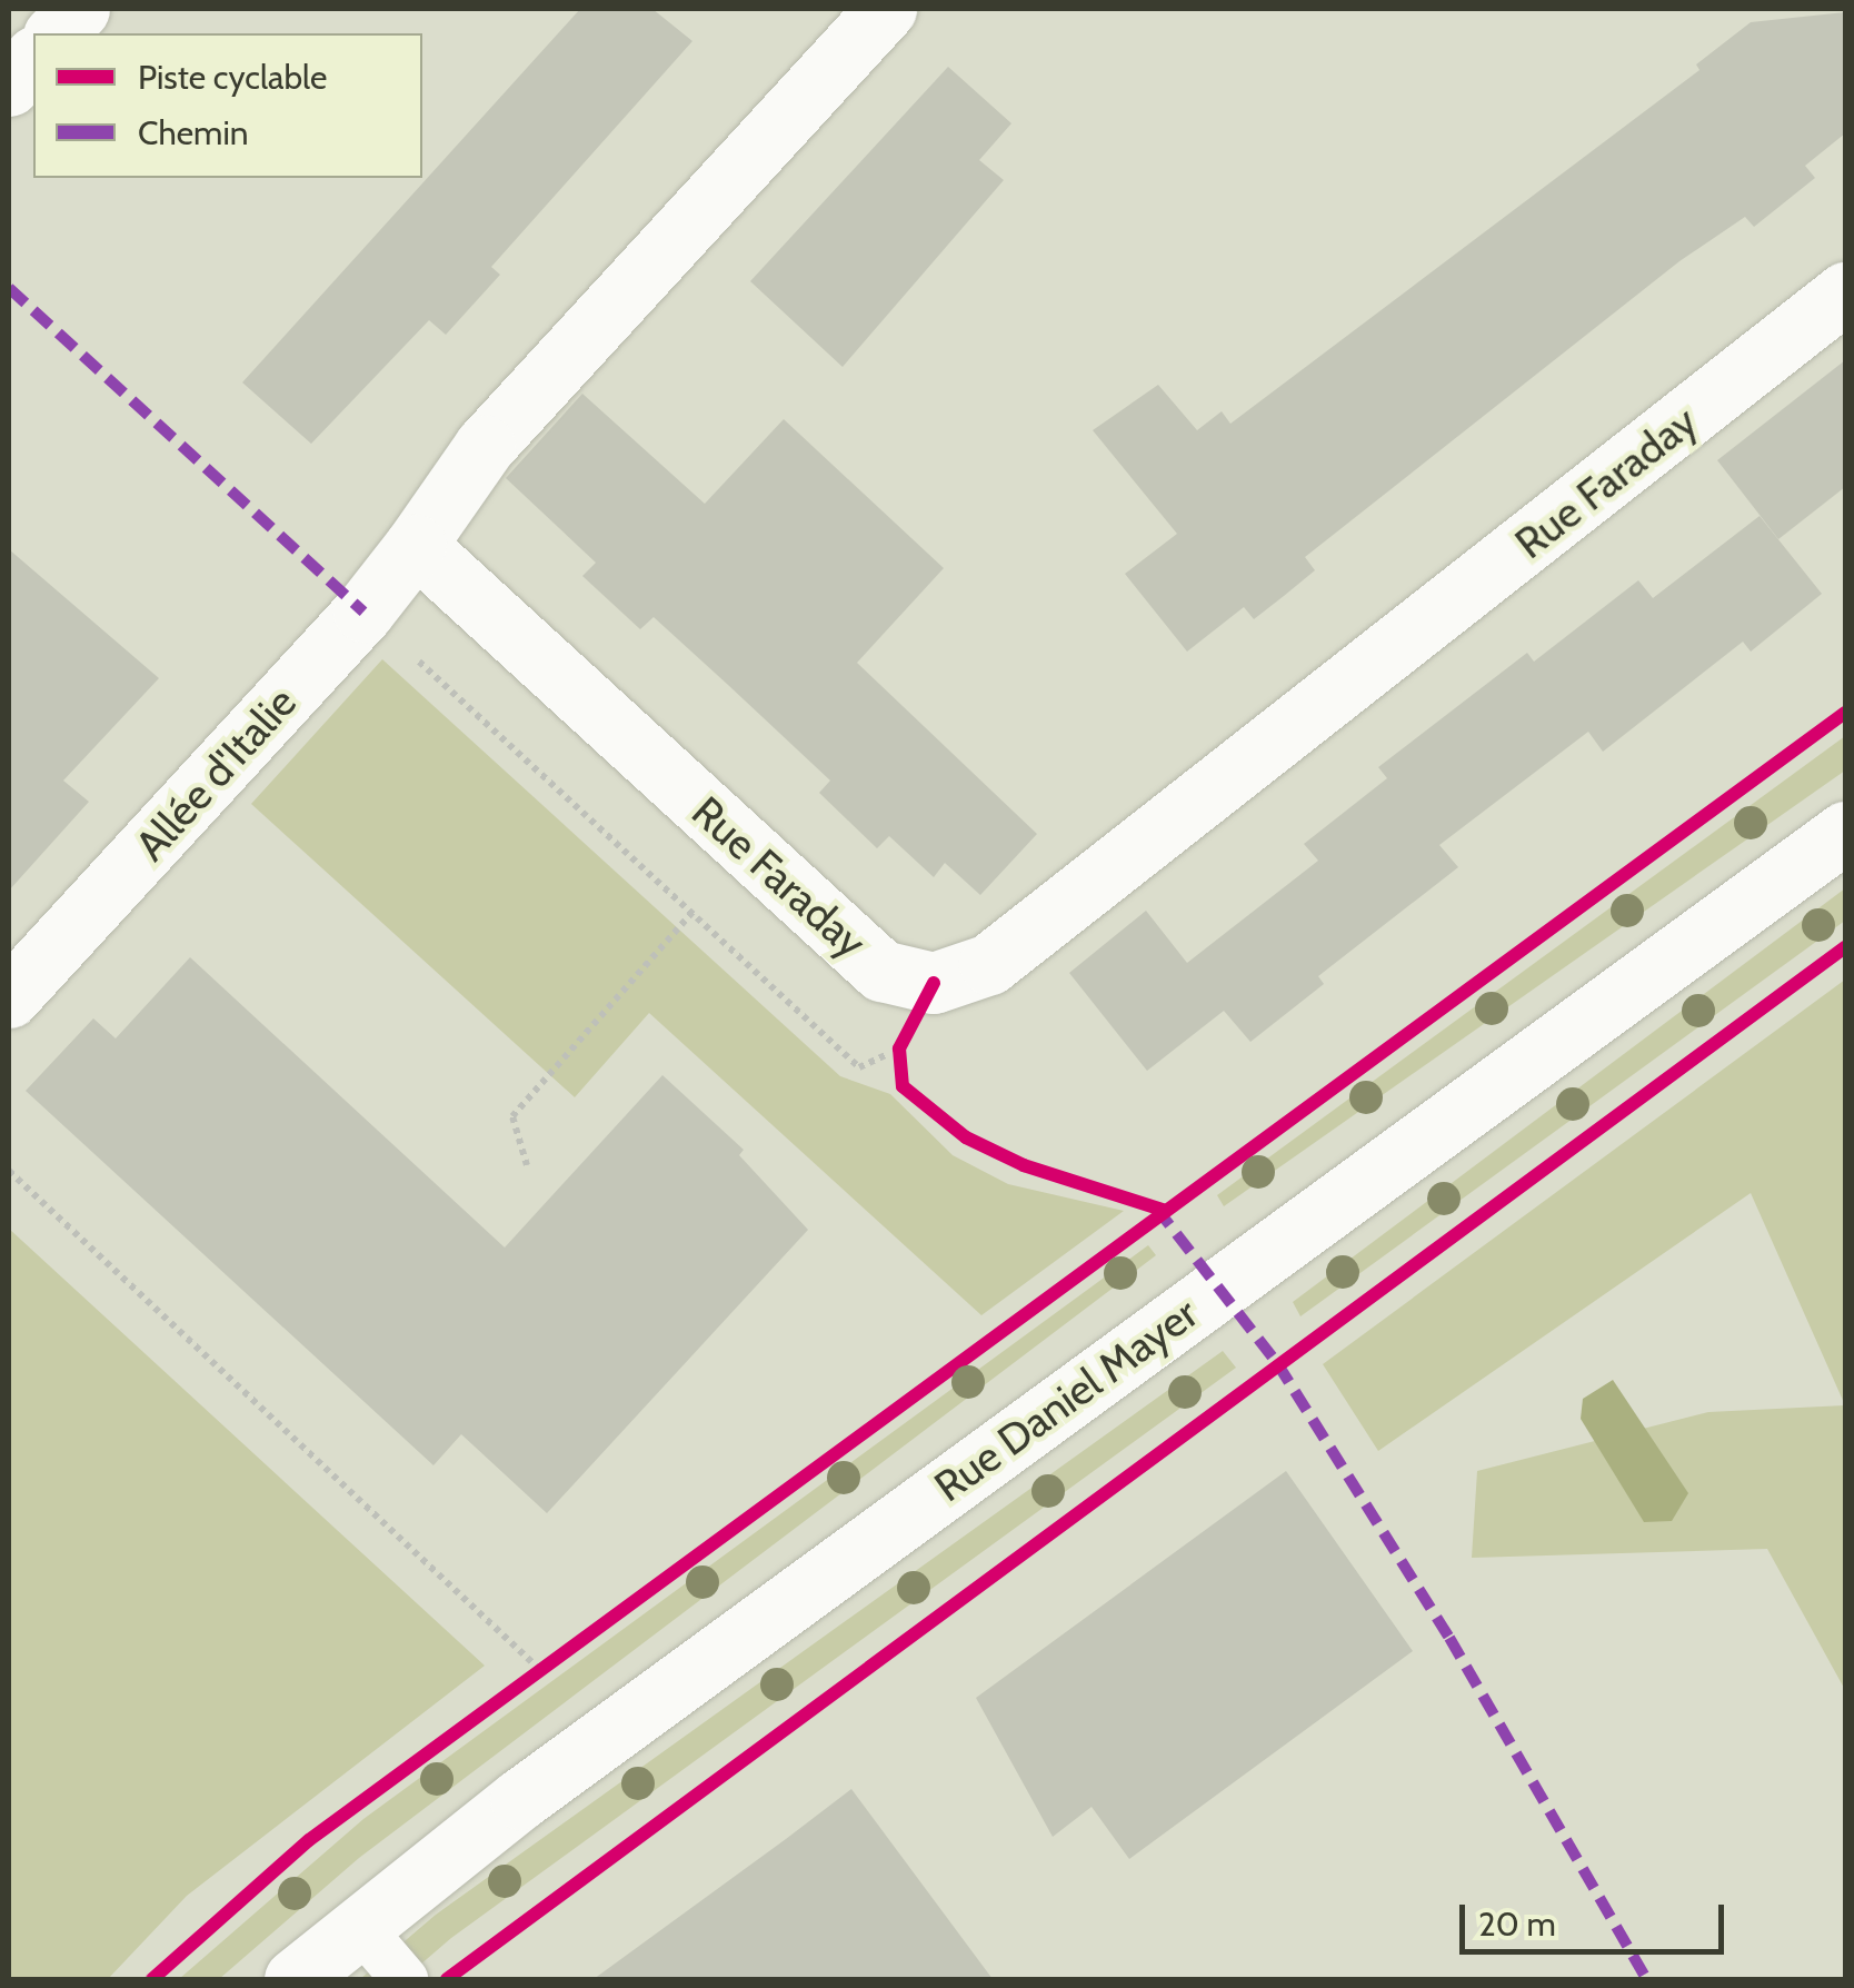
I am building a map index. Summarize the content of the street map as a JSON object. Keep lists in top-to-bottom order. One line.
{"streets":{"street":["Rue Faraday","Allée d'Italie","Rue Daniel Mayer"]},"crossings":[["Rue Faraday","Allée d'Italie"]],"legend":["Piste cyclable","Chemin"],"scale_bar":"20 m"}
